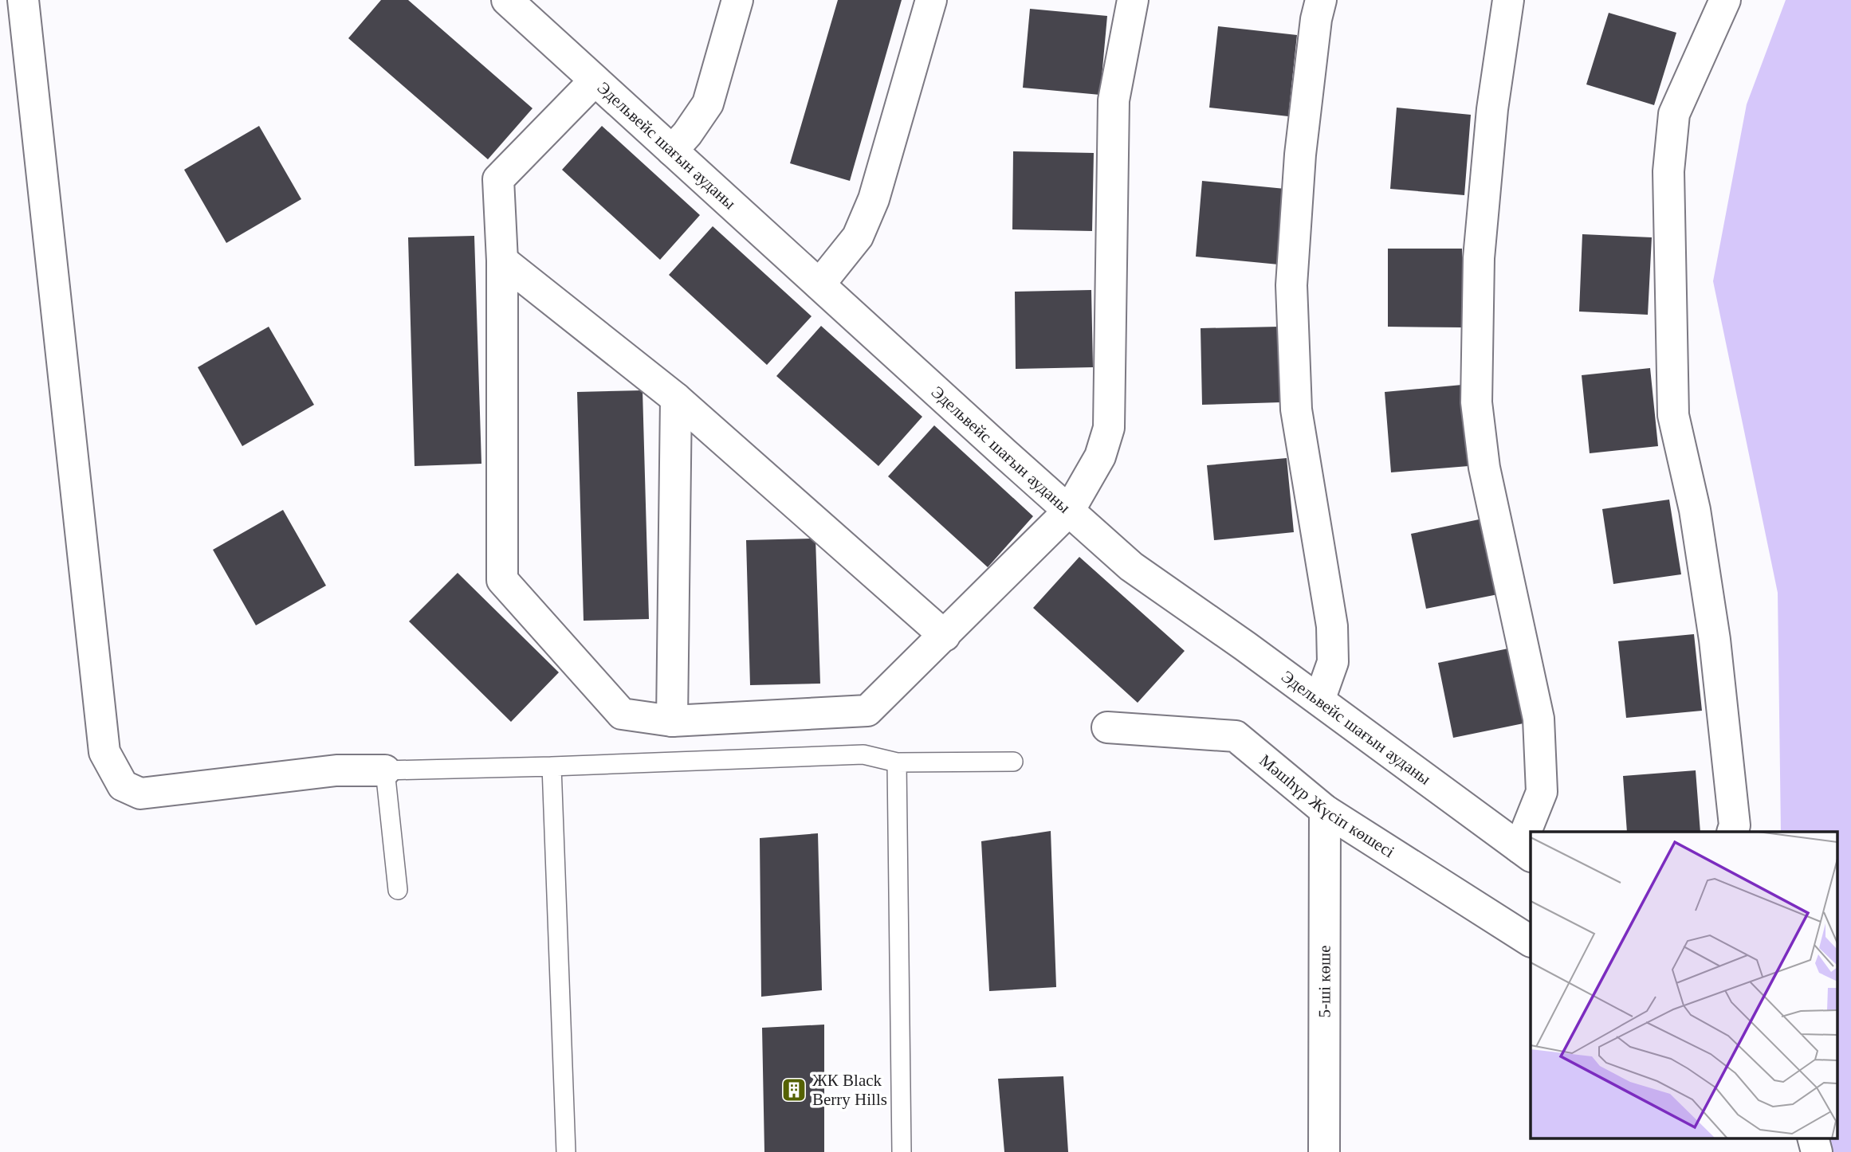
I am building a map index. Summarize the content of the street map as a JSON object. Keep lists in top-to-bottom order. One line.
{"streets":{"street":["Эдельвейс шағын ауданы","Мәшhүр Жүсіп көшесі","5-ші көше"]},"crossings":[["Мәшhүр Жүсіп көшесі","5-ші көше"]],"places":{"building":["ЖК Black Berry Hills"]}}
